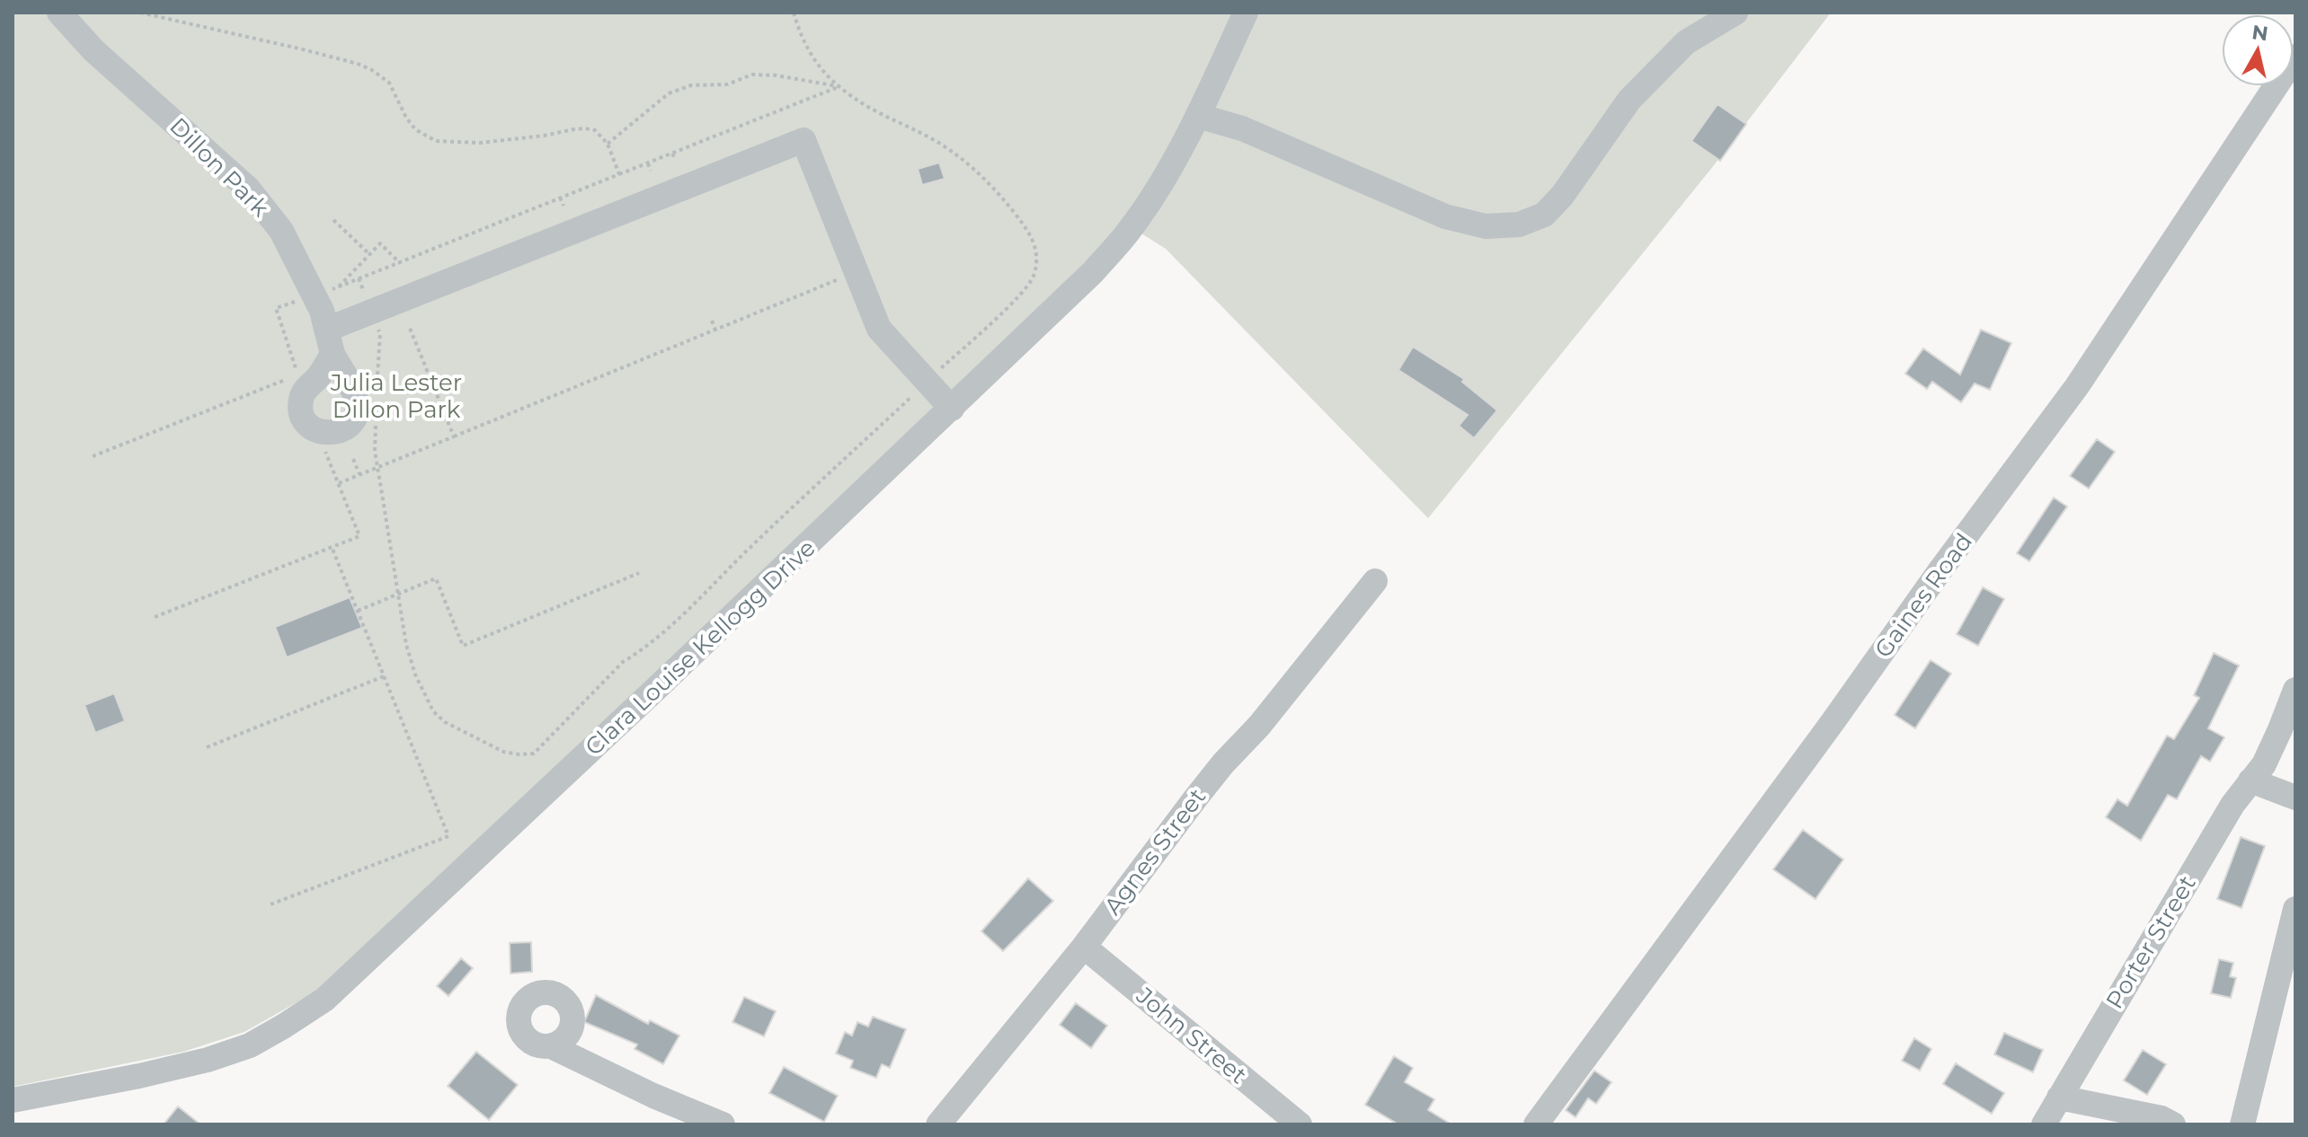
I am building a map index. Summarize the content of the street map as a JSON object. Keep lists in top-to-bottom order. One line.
{"streets":{"street":["Dillon Park","Gaines Road","Clara Louise Kellogg Drive","Agnes Street","Porter Street","John Street"]},"crossings":[["Agnes Street","John Street"]],"parks":["Julia Lester Dillon Park"],"north":"top"}
